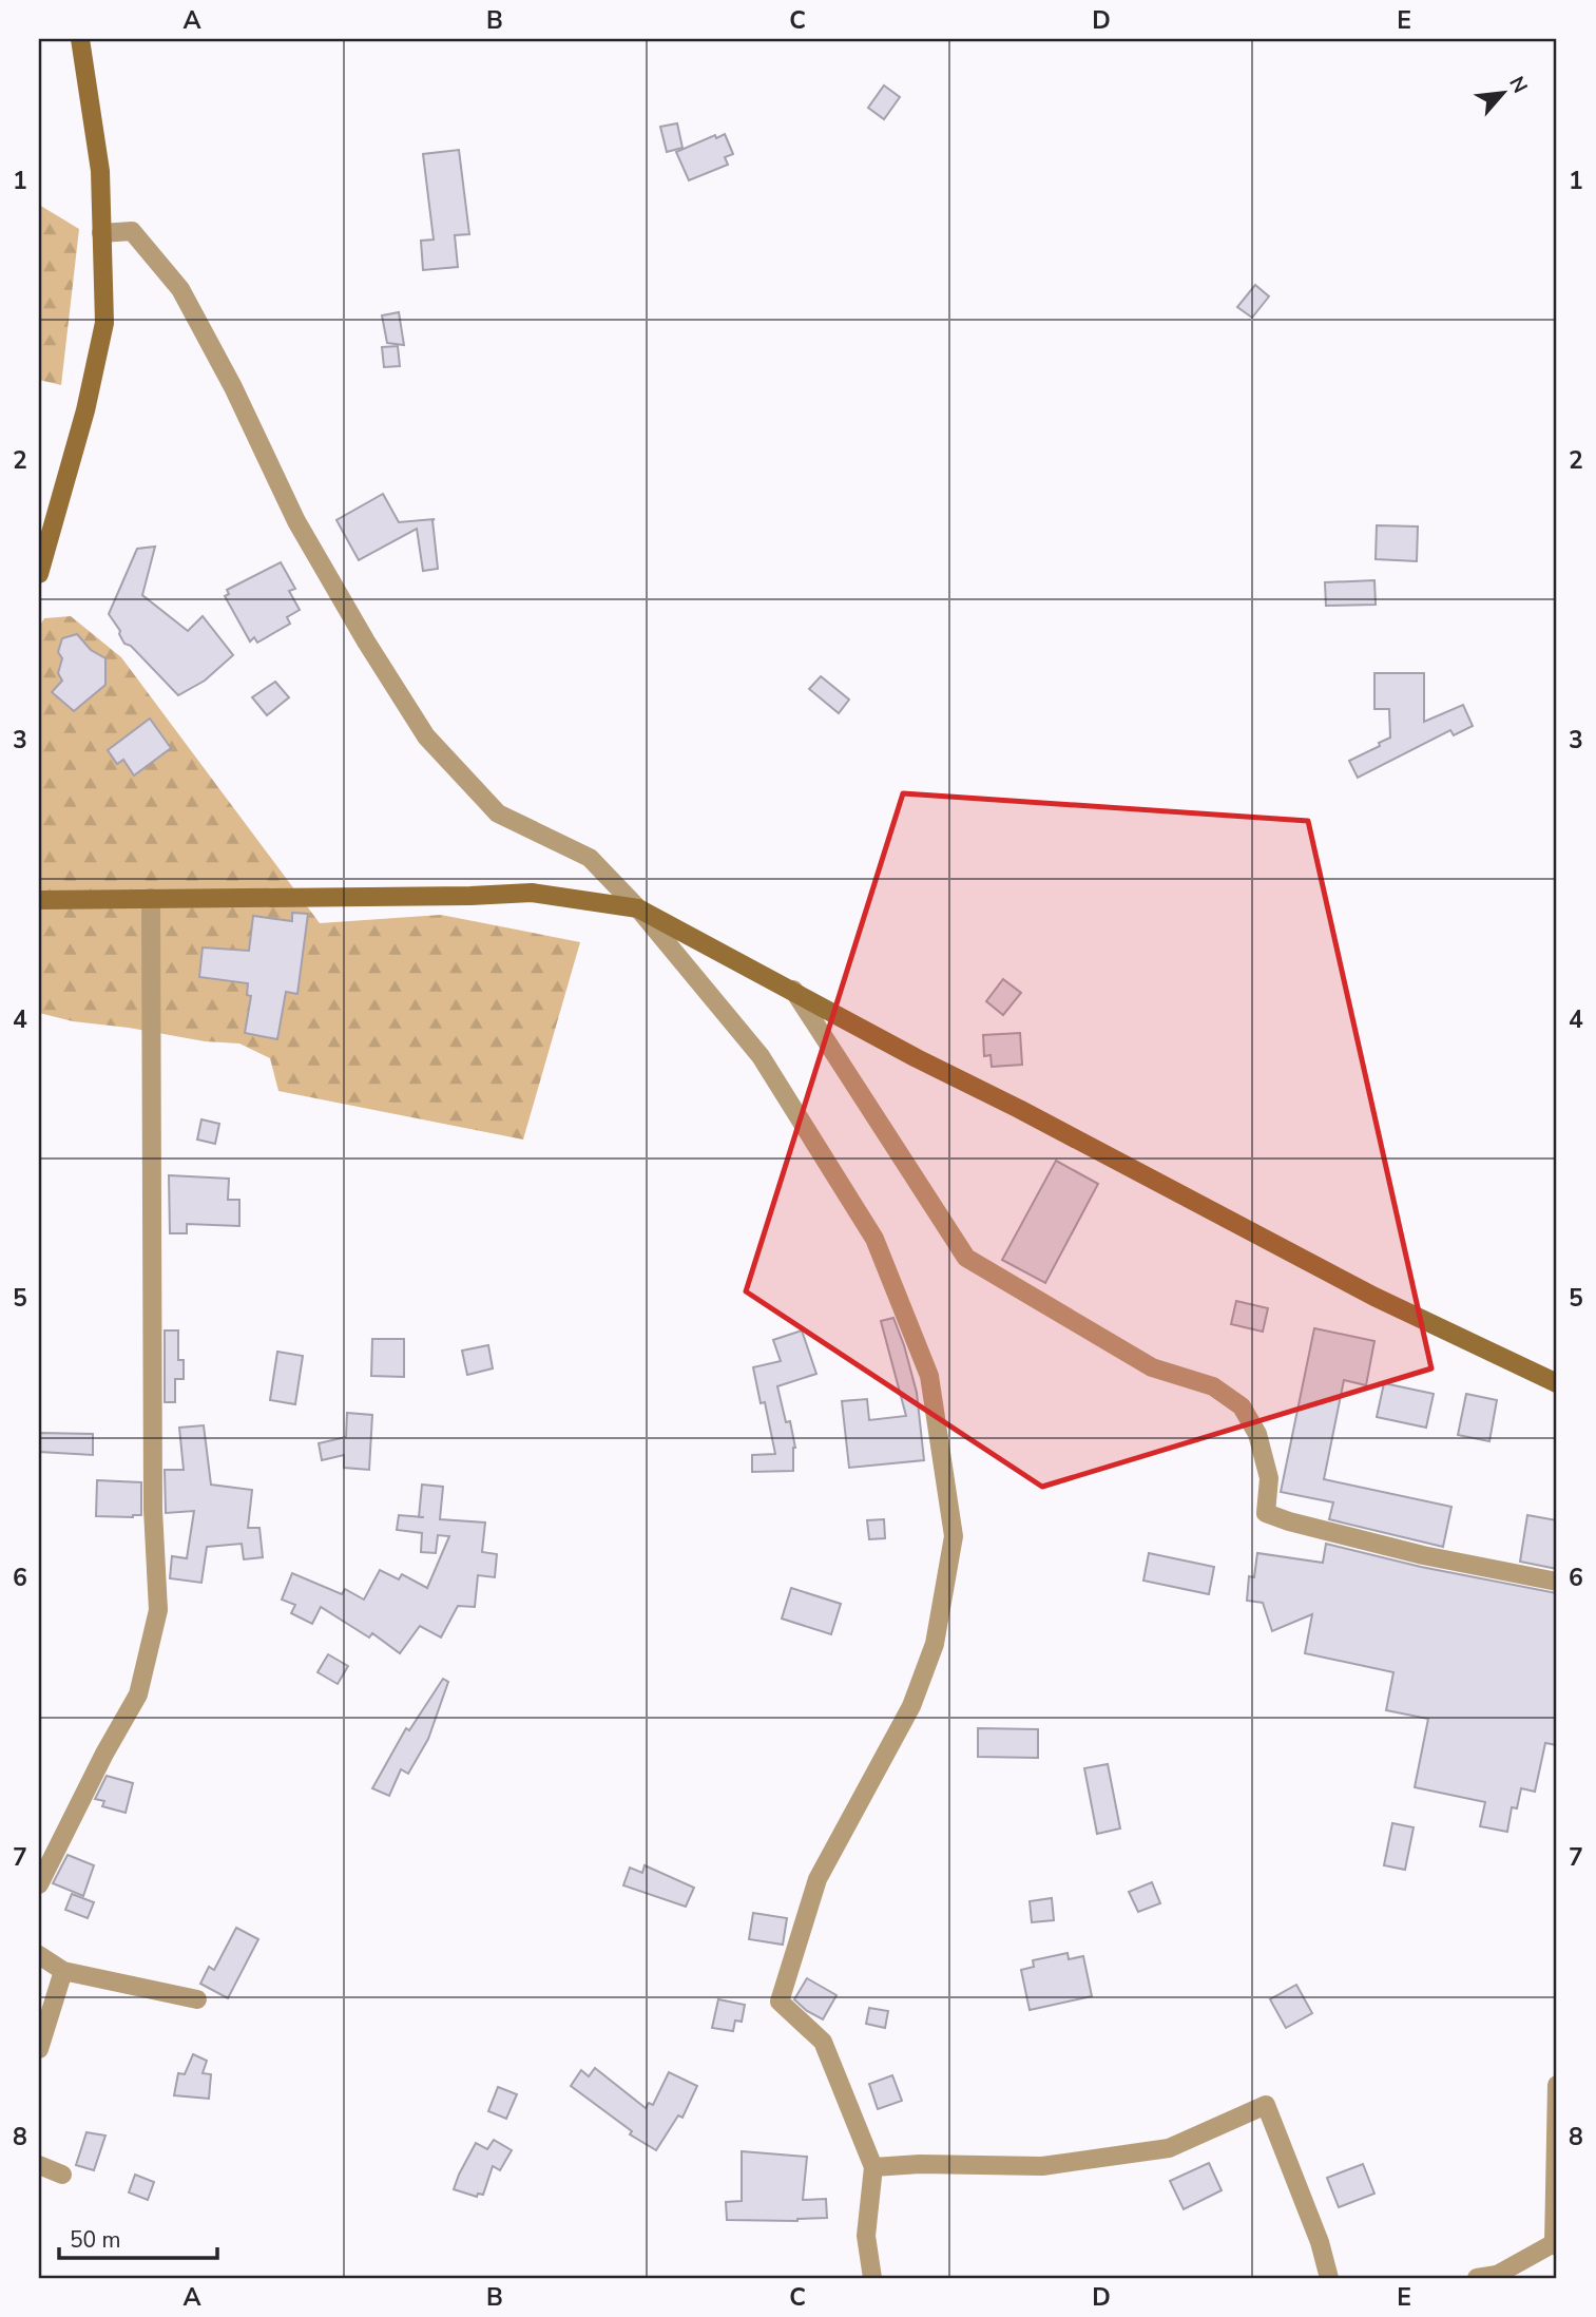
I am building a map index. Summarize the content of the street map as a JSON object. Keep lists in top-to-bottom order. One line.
{"scale_bar":"50 m","north":"top right","grid":{"columns":["A","B","C","D","E"],"rows":["1","2","3","4","5","6","7","8"]}}
